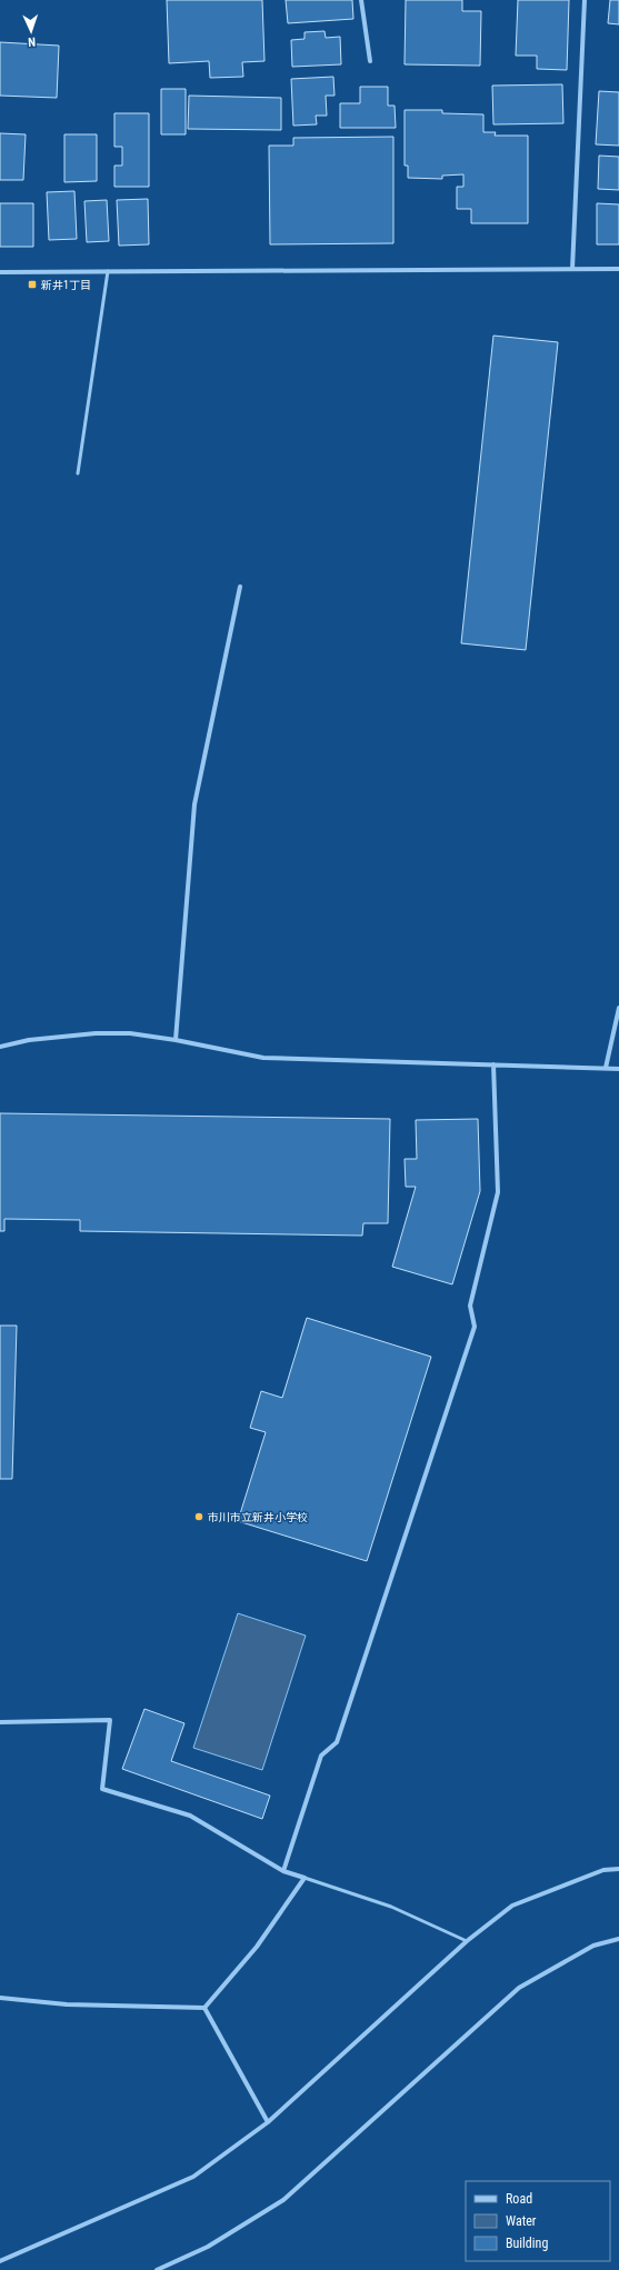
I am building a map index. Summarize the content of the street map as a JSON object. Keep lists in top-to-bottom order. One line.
{"places":{"transit":["新井1丁目"],"other":["市川市立新井小学校"]},"legend":["Road","Water","Building"],"north":"bottom"}
